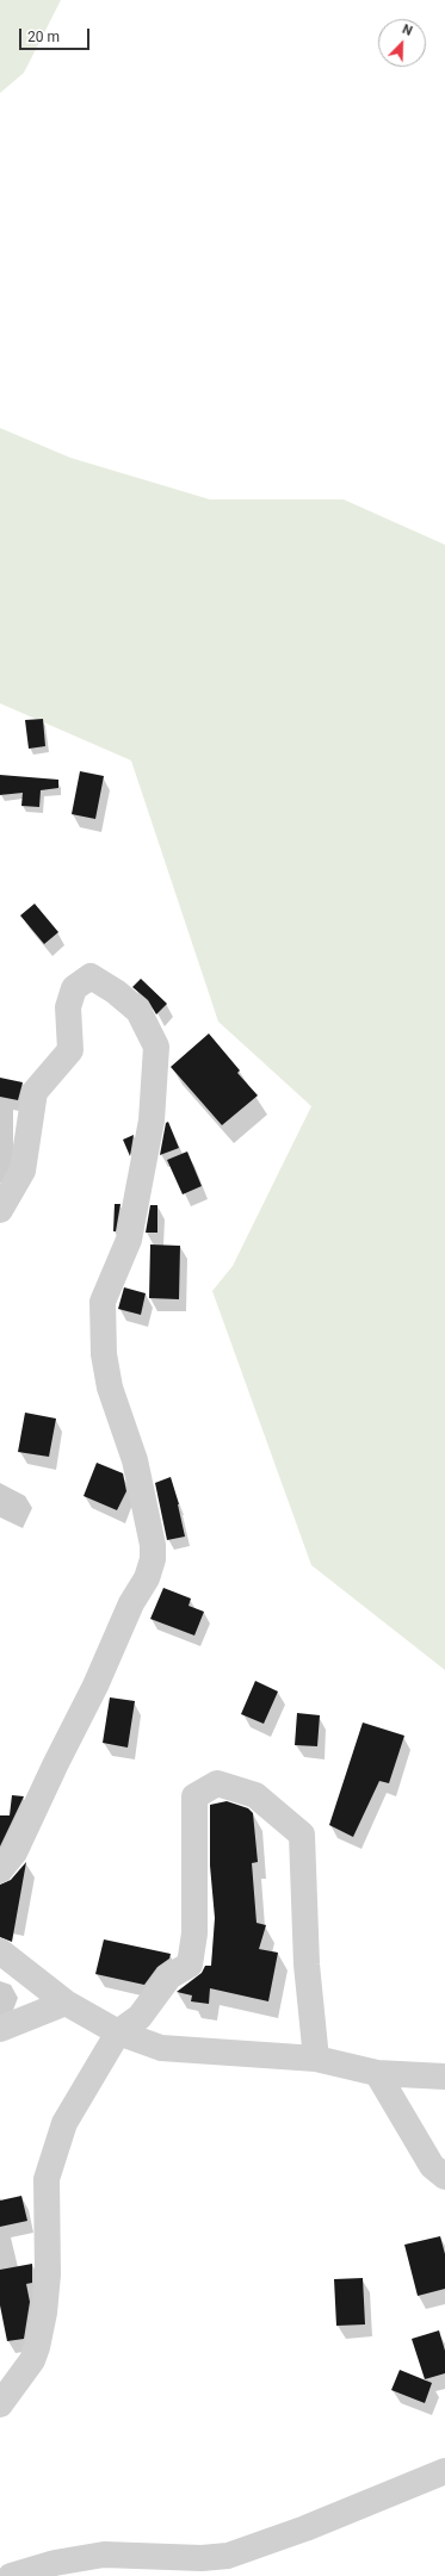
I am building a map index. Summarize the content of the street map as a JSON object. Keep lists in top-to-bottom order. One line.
{"scale_bar":"20 m","north":"top right"}
